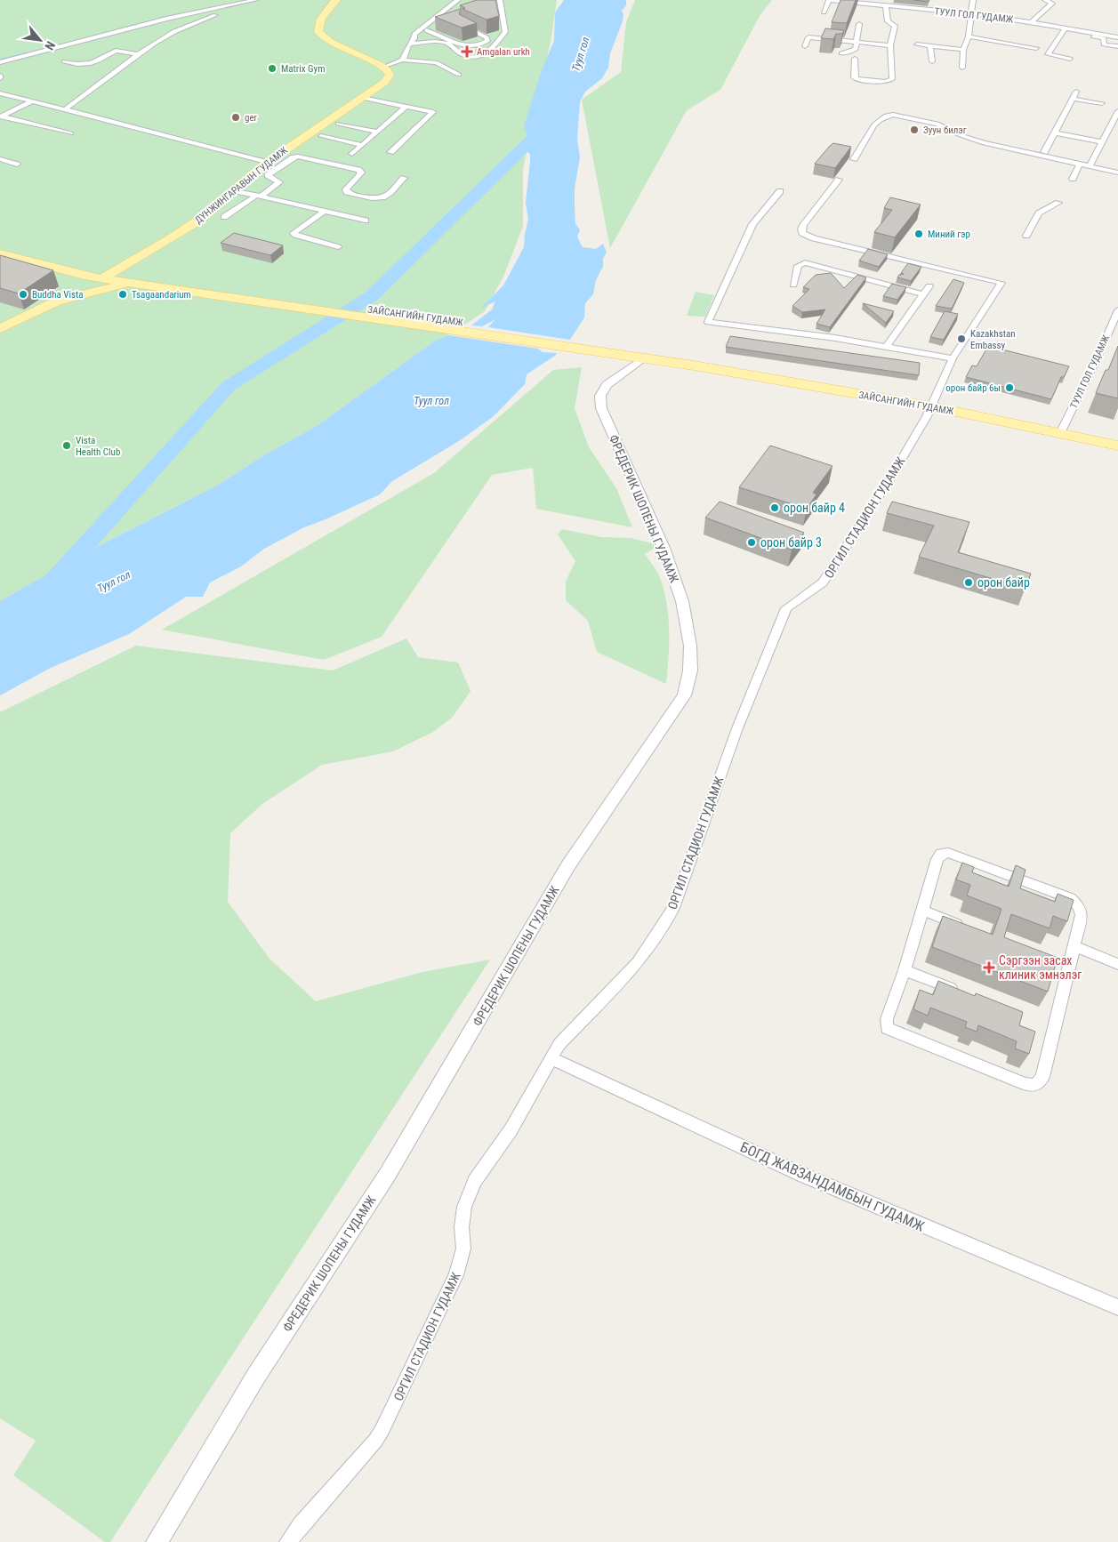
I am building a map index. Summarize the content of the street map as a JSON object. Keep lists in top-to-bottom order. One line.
{"streets":{"main road":["ДҮНЖИНГАРАВЫН ГУДАМЖ","ЗАЙСАНГИЙН ГУДАМЖ"],"street":["ТУУЛ ГОЛ ГУДАМЖ","ФРЕДЕРИК ШОПЕНЫ ГУДАМЖ","ОРГИЛ СТАДИОН ГУДАМЖ","БОГД ЖАВЗАНДАМБЫН ГУДАМЖ"]},"crossings":[["ТУУЛ ГОЛ ГУДАМЖ","ЗАЙСАНГИЙН ГУДАМЖ"],["ДҮНЖИНГАРАВЫН ГУДАМЖ","ЗАЙСАНГИЙН ГУДАМЖ"],["ЗАЙСАНГИЙН ГУДАМЖ","ФРЕДЕРИК ШОПЕНЫ ГУДАМЖ"],["ЗАЙСАНГИЙН ГУДАМЖ","ОРГИЛ СТАДИОН ГУДАМЖ"],["ОРГИЛ СТАДИОН ГУДАМЖ","БОГД ЖАВЗАНДАМБЫН ГУДАМЖ"]],"water":["Туул гол"],"places":{"health":["Amgalan urkh","Сэргээн засах клиник эмнэлэг"],"other":["Matrix Gym","ger","Зуун билэг","Миний гэр","Buddha Vista","Tsagaandarium","Kazakhstan Embassy","орон байр 6ы","Vista Health Club","орон байр 4","орон байр 3","орон байр"]},"north":"bottom right"}
